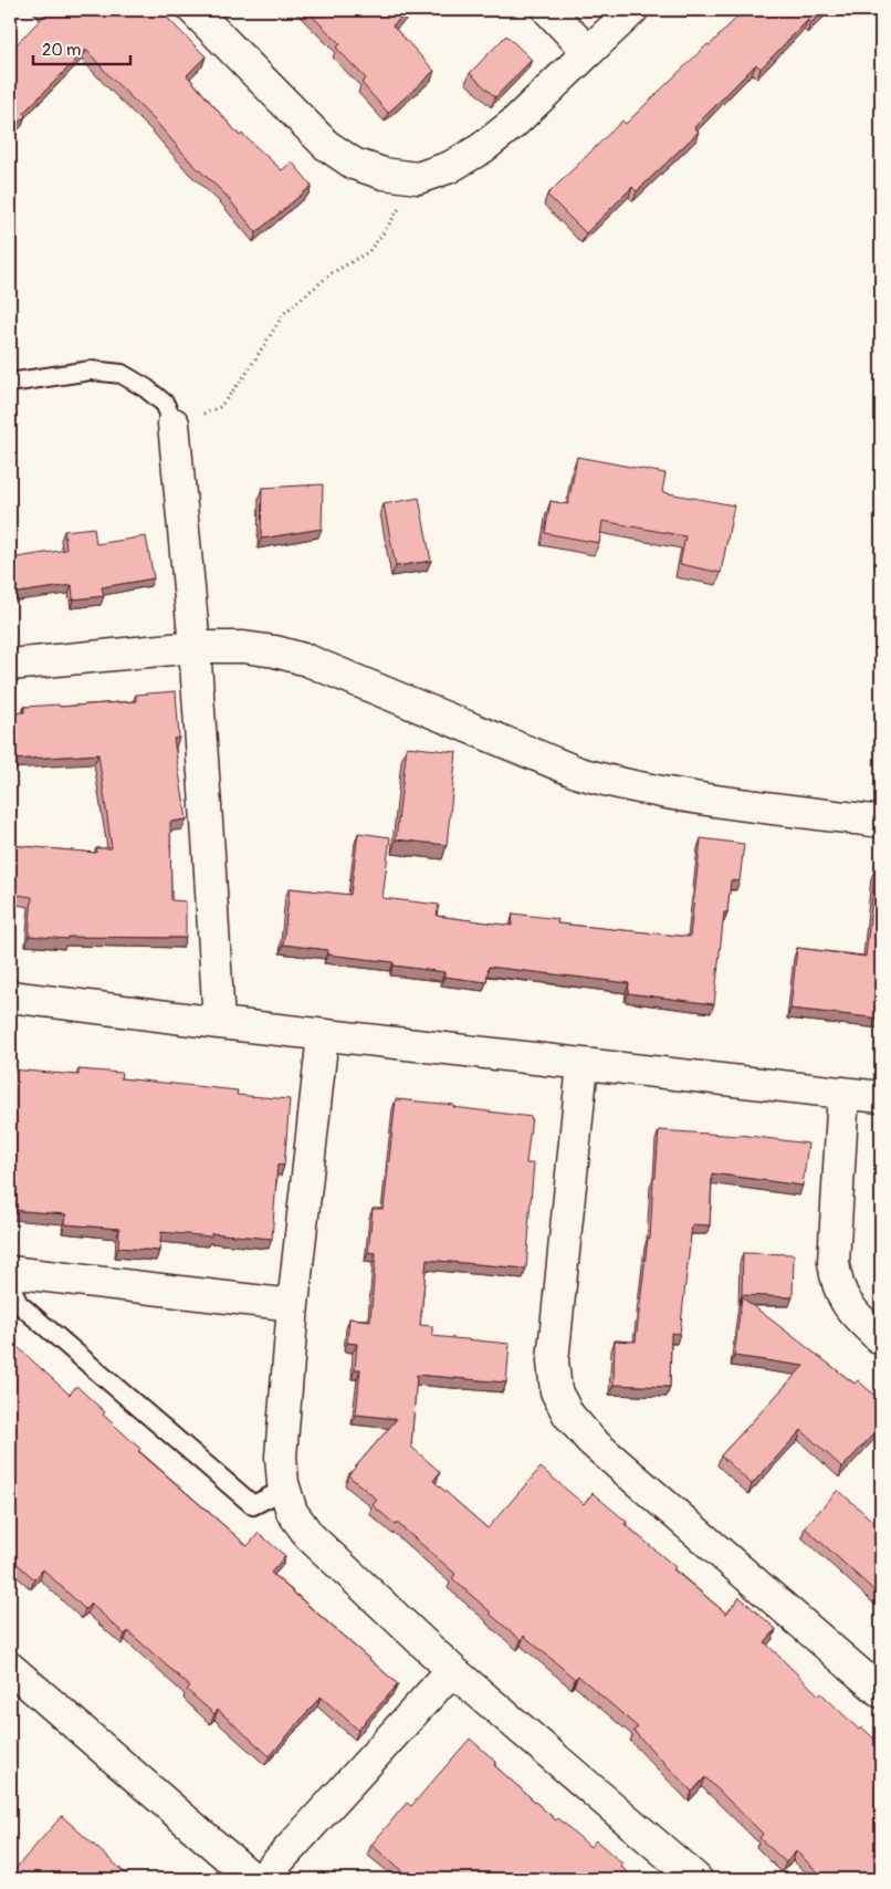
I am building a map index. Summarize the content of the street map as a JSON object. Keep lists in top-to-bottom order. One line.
{"scale_bar":"20 m"}
